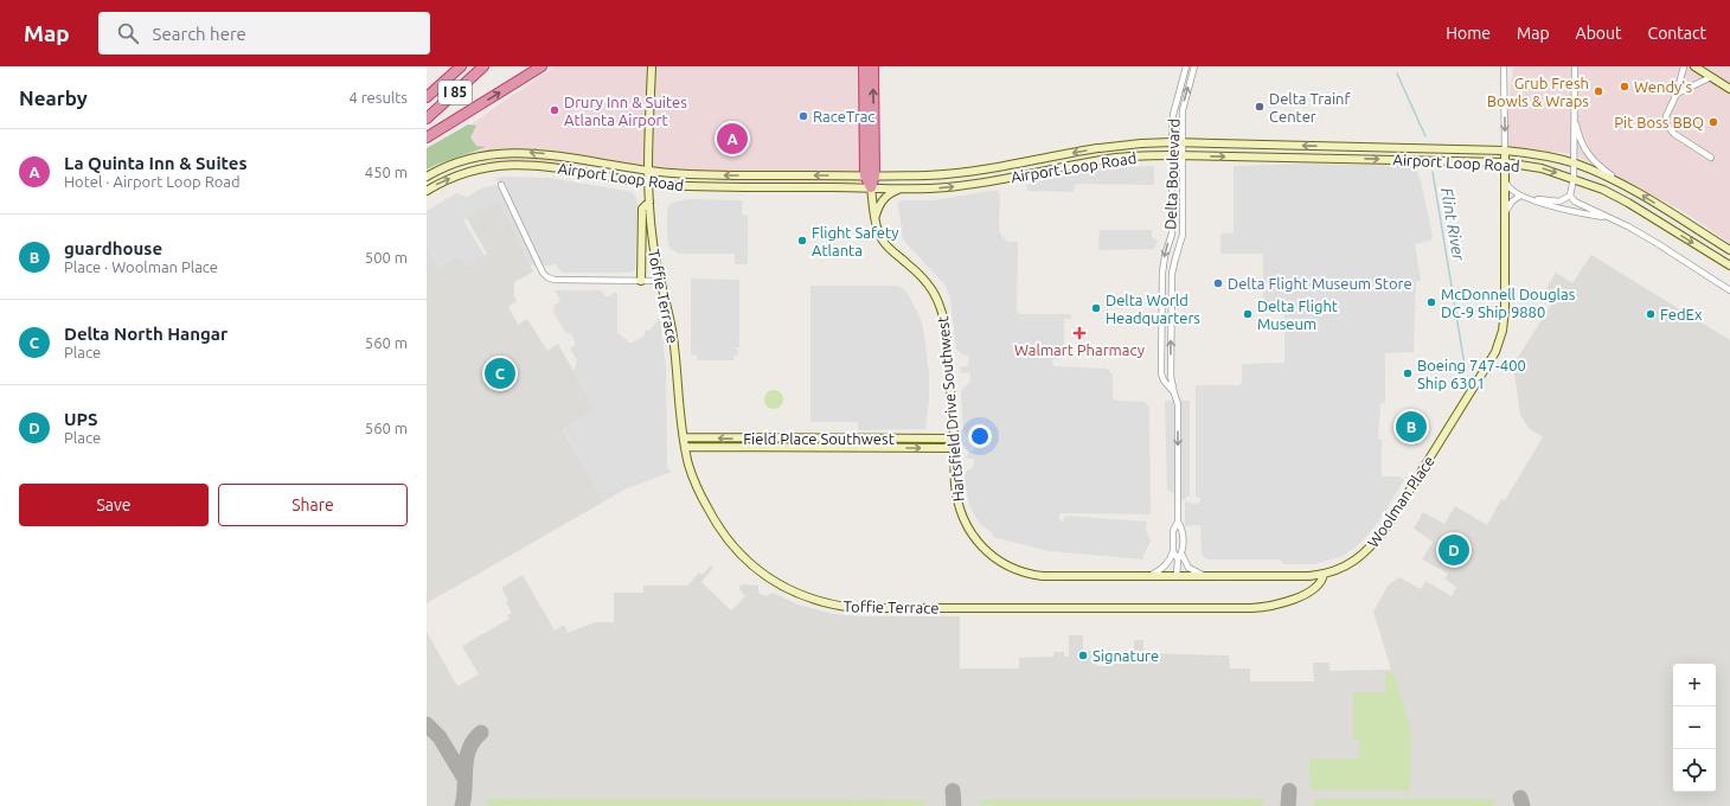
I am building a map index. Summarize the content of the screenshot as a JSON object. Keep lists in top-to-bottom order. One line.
{"streets":{"highway":["I 85"],"street":["Airport Loop Road","Delta Boulevard","Toffie Terrace","Hartsfield Drive Southwest","Field Place Southwest","Woolman Place"]},"crossings":[["Airport Loop Road","Delta Boulevard"],["Airport Loop Road","Toffie Terrace"],["Airport Loop Road","Woolman Place"],["Delta Boulevard","Hartsfield Drive Southwest"],["Delta Boulevard","Woolman Place"],["Toffie Terrace","Field Place Southwest"],["Toffie Terrace","Woolman Place"],["Hartsfield Drive Southwest","Field Place Southwest"],["Hartsfield Drive Southwest","Woolman Place"]],"water":["Flint River"],"places":{"other":["Wendy's","Grub Fresh Bowls & Wraps","Delta Trainf Center","Drury Inn & Suites Atlanta Airport","RaceTrac","Pit Boss BBQ","Flight Safety Atlanta","Delta Flight Museum Store","McDonnell Douglas DC-9 Ship 9880","Delta World Headquarters","Delta Flight Museum","FedEx","Boeing 747-400 Ship 6301","Signature"],"health":["Walmart Pharmacy"]},"page":{"header":"Map","search":"Search here","nav":["Home","Map","About","Contact"],"heading":["Nearby","4 results"],"pins":["A","C","B","D"],"list":[{"mark":"A","name":"La Quinta Inn & Suites","note":"Hotel · Airport Loop Road","value":"450 m"},{"mark":"B","name":"guardhouse","note":"Place · Woolman Place","value":"500 m"},{"mark":"C","name":"Delta North Hangar","note":"Place","value":"560 m"},{"mark":"D","name":"UPS","note":"Place","value":"560 m"}],"buttons":["Save","Share"],"map_buttons":["+","−"]}}
